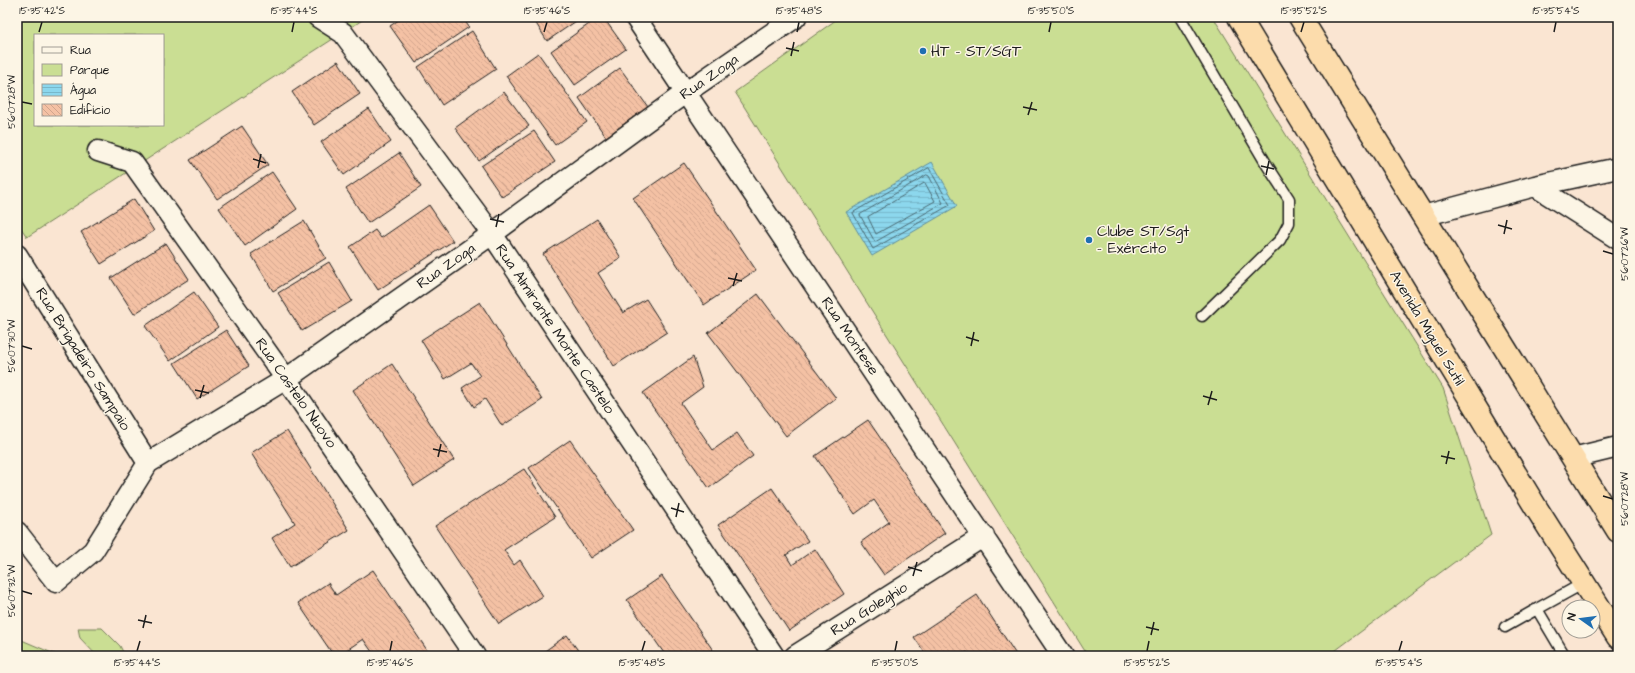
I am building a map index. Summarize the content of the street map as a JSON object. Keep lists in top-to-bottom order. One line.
{"streets":{"highway":["Avenida Miguel Sutil"],"street":["Rua Zoga","Rua Almirante Monte Castelo","Rua Montese","Rua Brigadeiro Sampaio","Rua Castelo Nuovo","Rua Goleghio"]},"crossings":[["Rua Zoga","Rua Almirante Monte Castelo"],["Rua Zoga","Rua Montese"],["Rua Zoga","Rua Brigadeiro Sampaio"],["Rua Zoga","Rua Castelo Nuovo"],["Rua Montese","Rua Goleghio"]],"places":["HT - ST/SGT","Clube ST/Sgt - Exército"],"legend":["Rua","Parque","Água","Edifício"],"north":"left","coordinates":["15°35'42\"S","15°35'44\"S","15°35'46\"S","15°35'48\"S","15°35'50\"S","15°35'52\"S","15°35'54\"S","56°07'28\"W","56°07'26\"W","56°07'30\"W","56°07'32\"W"]}
